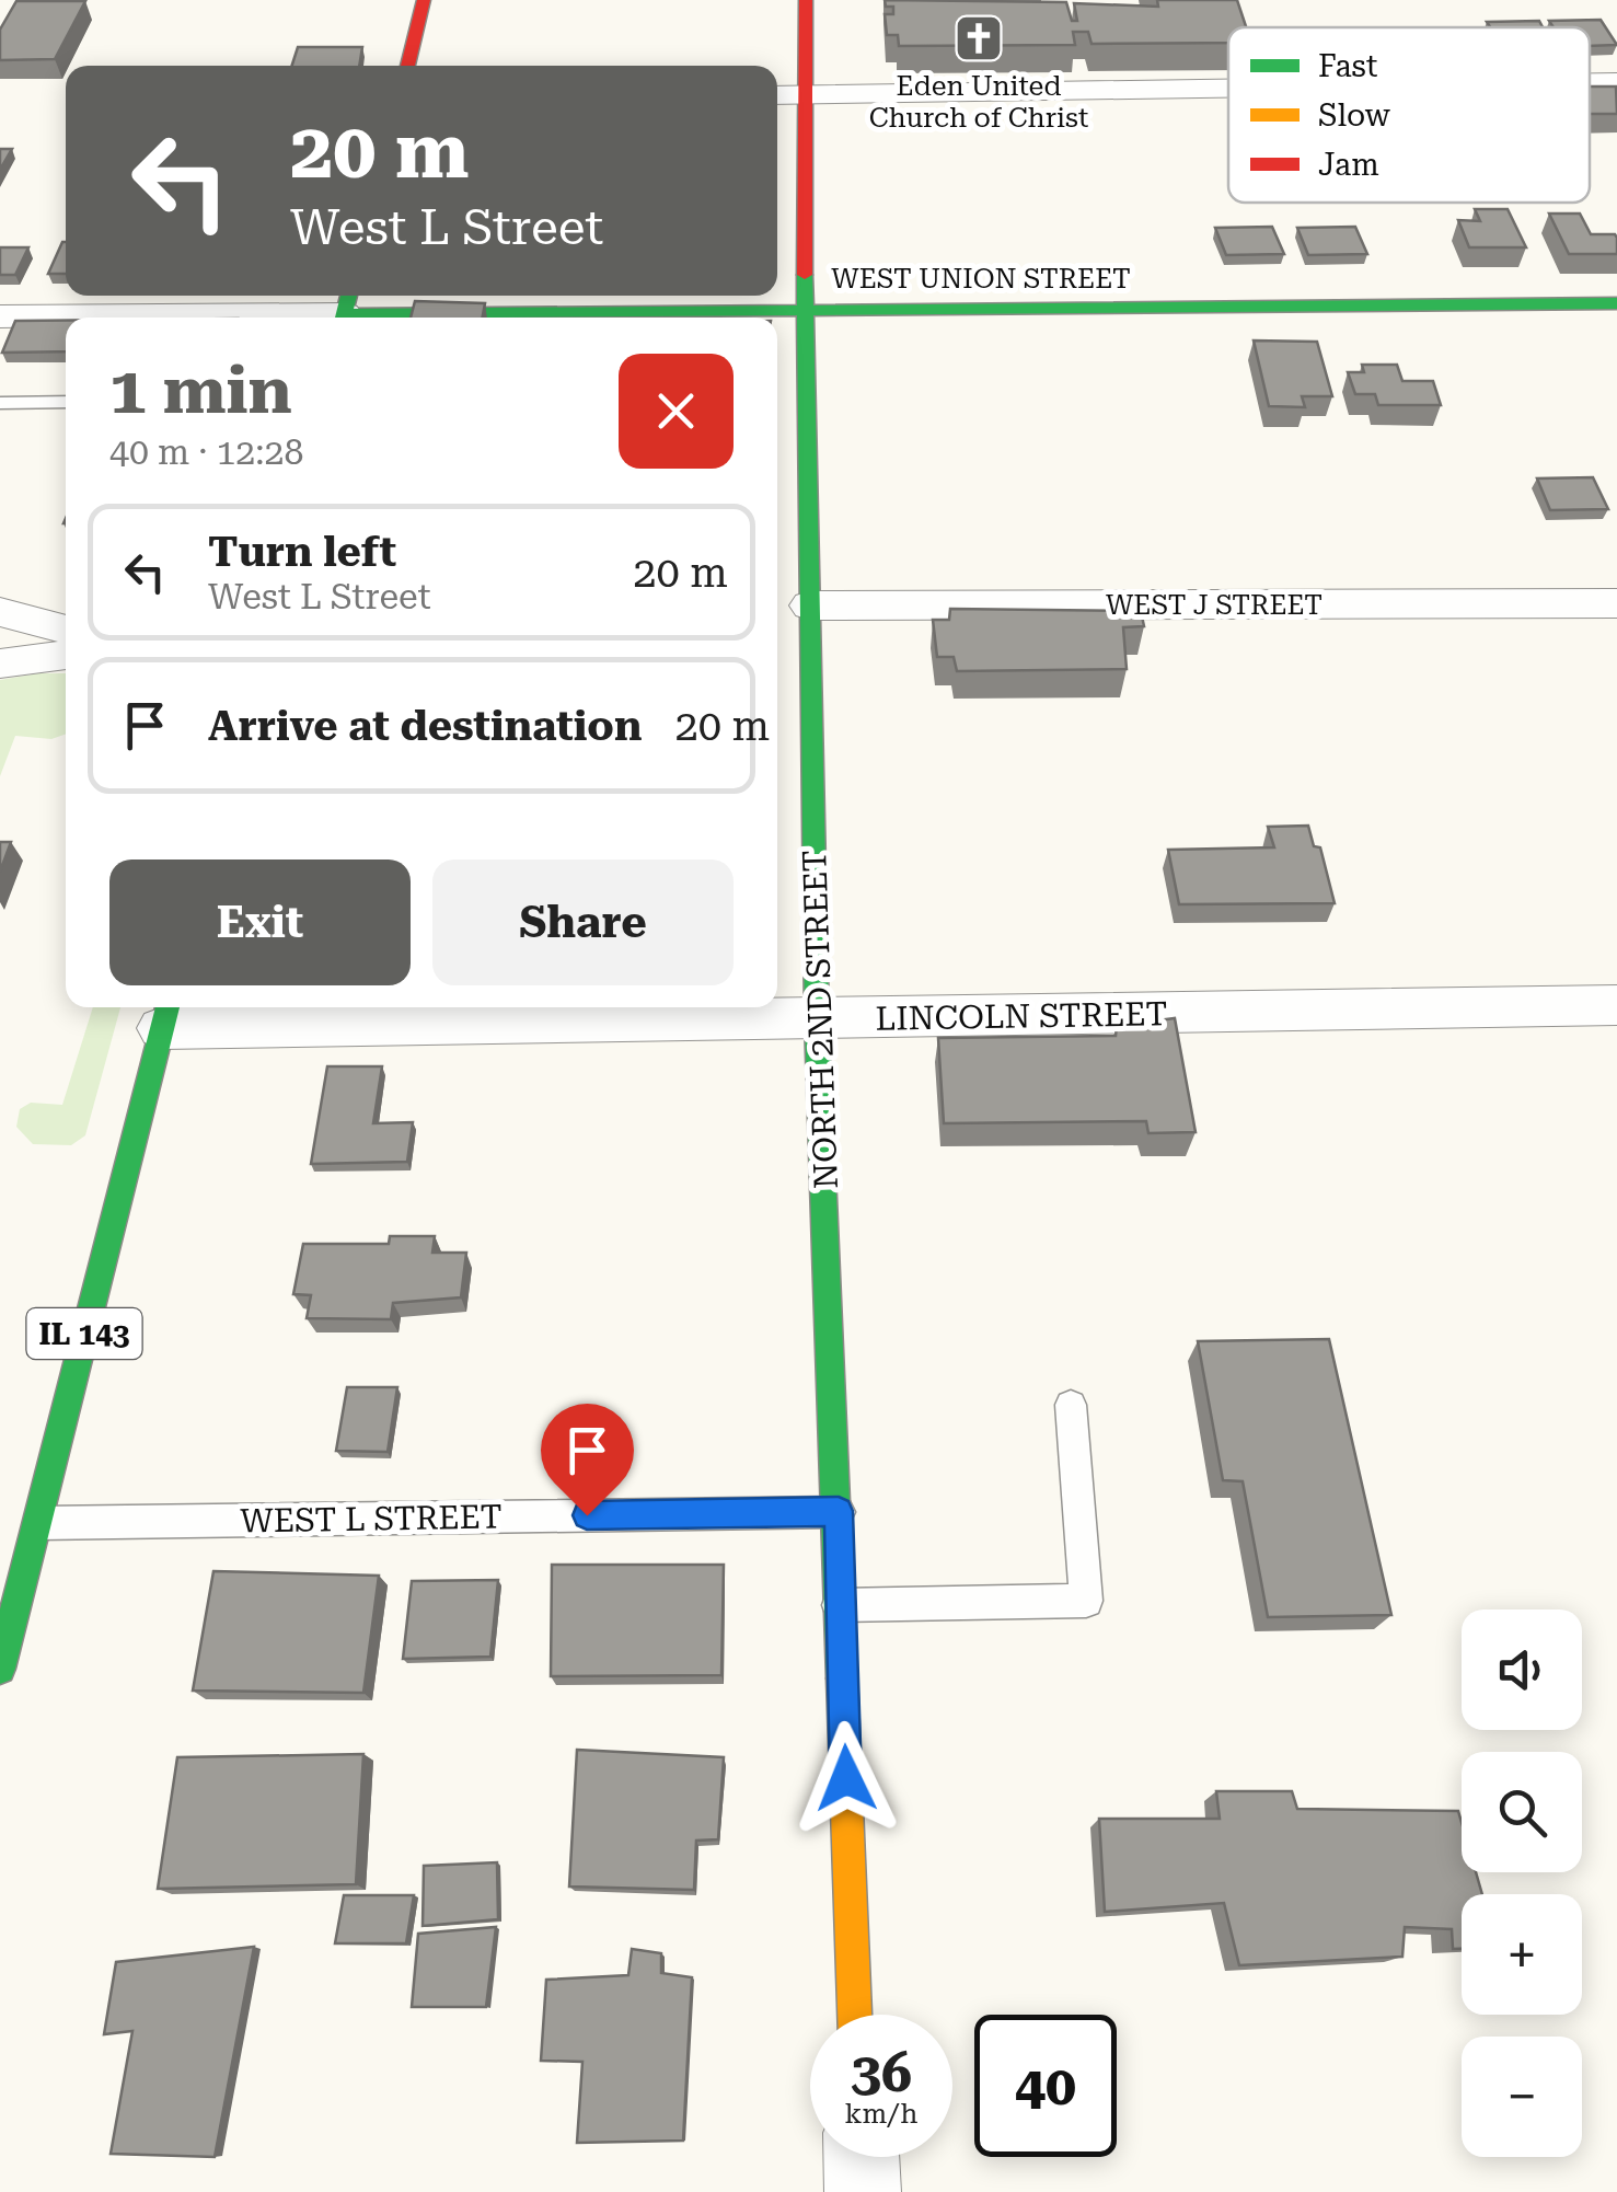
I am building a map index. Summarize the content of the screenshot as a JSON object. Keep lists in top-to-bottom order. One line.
{"streets":{"street":["WEST UNION STREET","WEST J STREET","LINCOLN STREET","NORTH 2ND STREET","IL 143"],"lane":["WEST L STREET"]},"crossings":[["WEST UNION STREET","NORTH 2ND STREET"],["WEST J STREET","NORTH 2ND STREET"],["LINCOLN STREET","NORTH 2ND STREET"],["LINCOLN STREET","IL 143"],["NORTH 2ND STREET","WEST L STREET"],["IL 143","WEST L STREET"]],"places":{"church":["Eden United Church of Christ"]},"legend":["Fast","Slow","Jam"],"page":{"turn":["20 m","West L Street"],"heading":["1 min","40 m · 12:28"],"list":[{"name":"Turn left","note":"West L Street","value":"20 m"},{"name":"Arrive at destination","value":"20 m"}],"buttons":["Exit","Share"],"map_buttons":["+","−"],"speed":"36 km/h","limit":"40"}}
